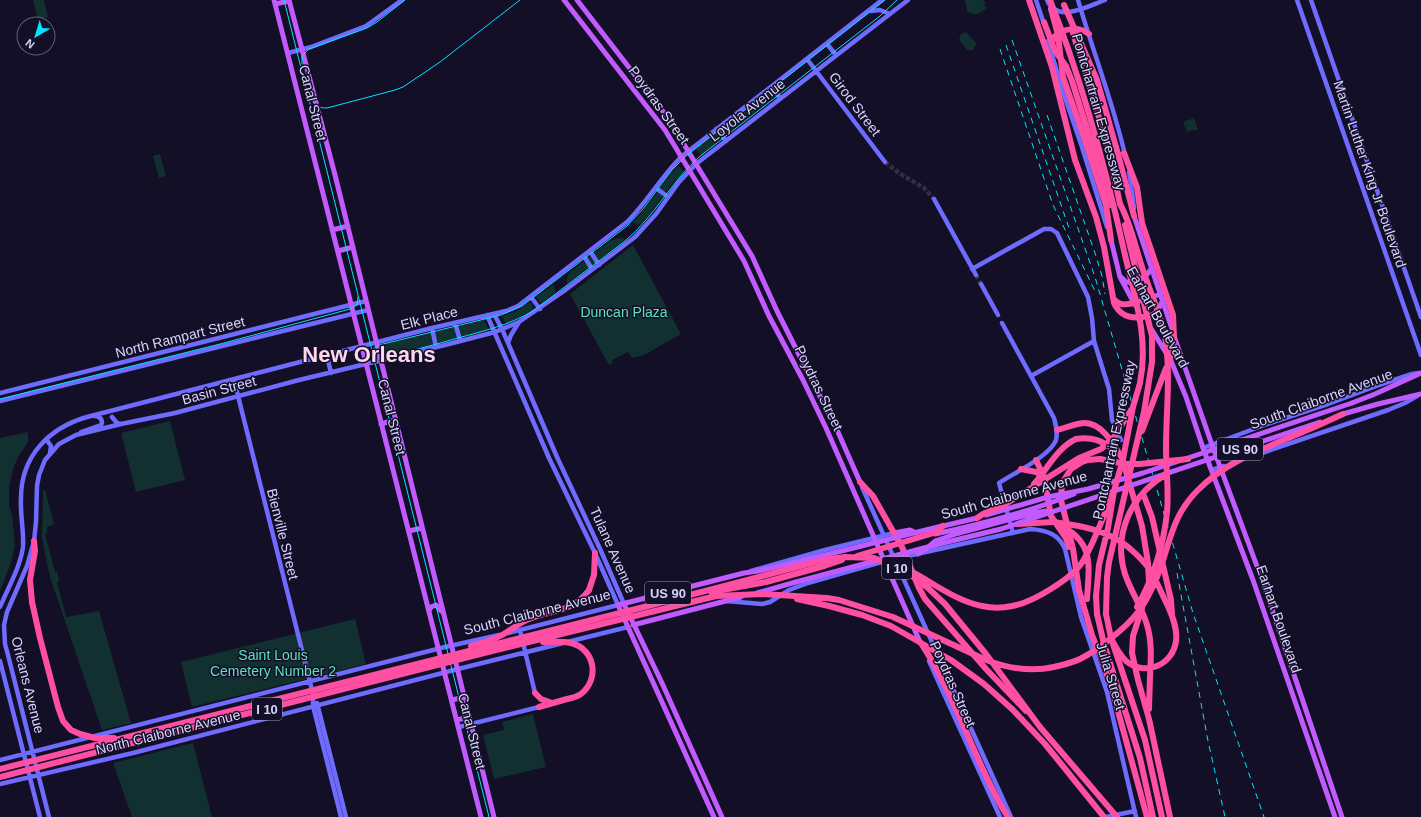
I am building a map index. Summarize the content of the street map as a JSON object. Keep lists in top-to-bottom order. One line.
{"streets":{"highway":["Pontchartrain Expressway","I 10"],"main road":["Canal Street","Poydras Street","Earhart Boulevard","South Claiborne Avenue","US 90","Tulane Avenue"],"street":["Girod Street","Loyola Avenue","Martin Luther King Jr Boulevard","Elk Place","North Rampart Street","Basin Street","Bienville Street","Julia Street","Orleans Avenue","North Claiborne Avenue"]},"crossings":[["Canal Street","Elk Place"],["Canal Street","North Rampart Street"],["Canal Street","Basin Street"],["Canal Street","South Claiborne Avenue"],["Canal Street","North Claiborne Avenue"],["Girod Street","Loyola Avenue"],["Poydras Street","Loyola Avenue"],["Poydras Street","South Claiborne Avenue"],["Poydras Street","I 10"],["Loyola Avenue","Elk Place"],["Loyola Avenue","Tulane Avenue"],["Earhart Boulevard","South Claiborne Avenue"],["Elk Place","Basin Street"],["Elk Place","Tulane Avenue"],["Basin Street","Bienville Street"],["Basin Street","Orleans Avenue"],["South Claiborne Avenue","Tulane Avenue"],["South Claiborne Avenue","I 10"],["South Claiborne Avenue","Julia Street"],["South Claiborne Avenue","North Claiborne Avenue"],["Bienville Street","North Claiborne Avenue"],["Orleans Avenue","North Claiborne Avenue"]],"districts":["New Orleans"],"parks":["Duncan Plaza","Saint Louis Cemetery Number 2"],"north":"bottom left"}
